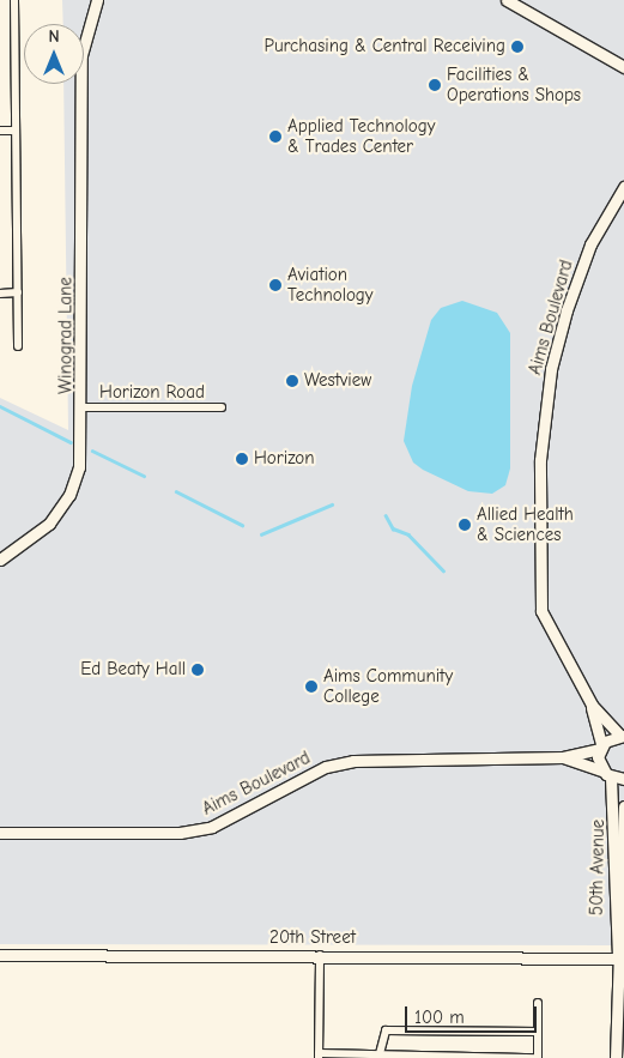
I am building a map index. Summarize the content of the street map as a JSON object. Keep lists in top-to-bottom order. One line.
{"streets":{"street":["Aims Boulevard","Winograd Lane","Horizon Road","50th Avenue","20th Street"]},"crossings":[["Aims Boulevard","50th Avenue"],["Winograd Lane","Horizon Road"],["50th Avenue","20th Street"]],"places":["Purchasing & Central Receiving","Facilities & Operations Shops","Applied Technology & Trades Center","Aviation Technology","Westview","Horizon","Allied Health & Sciences","Ed Beaty Hall","Aims Community College"],"scale_bar":"100 m","north":"top"}
